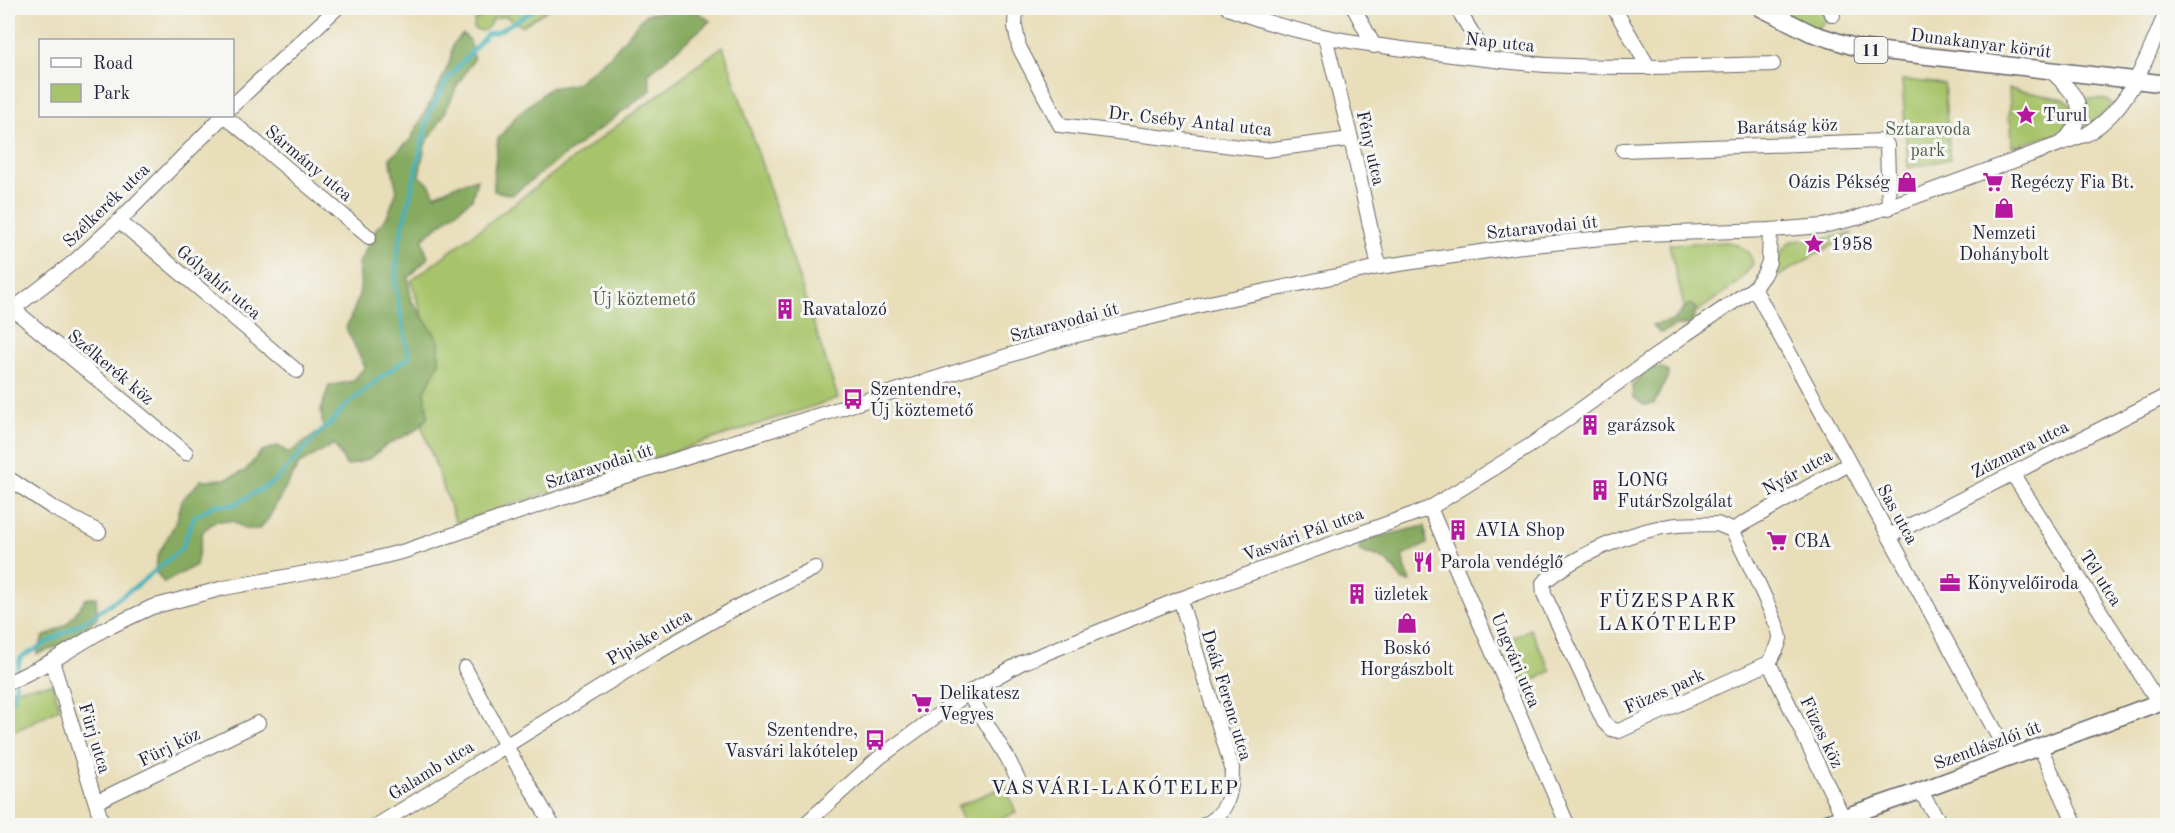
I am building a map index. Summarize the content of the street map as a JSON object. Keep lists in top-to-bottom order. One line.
{"streets":{"main road":["Dunakanyar körút","11","Szentlászlói út"],"street":["Nap utca","Dr. Cséby Antal utca","Barátság köz","Fény utca","Sármány utca","Szélkerék utca","Sztaravodai út","Gólyahír utca","Szélkerék köz","Zúzmara utca","Nyár utca","Sas utca","Vasvári Pál utca","Tél utca","Pipiske utca","Ungvári utca","Füzes park","Deák Ferenc utca","Füzes köz","Fürj utca","Fürj köz","Galamb utca"]},"crossings":[["Nap utca","Fény utca"],["Dunakanyar körút","Sztaravodai út"],["Dr. Cséby Antal utca","Fény utca"],["Barátság köz","Sztaravodai út"],["Fény utca","Sztaravodai út"],["Szélkerék utca","Gólyahír utca"],["Szélkerék utca","Szélkerék köz"],["Sztaravodai út","Vasvári Pál utca"],["Sztaravodai út","Fürj utca"],["Zúzmara utca","Sas utca"],["Zúzmara utca","Tél utca"],["Nyár utca","Sas utca"],["Nyár utca","Füzes park"],["Sas utca","Vasvári Pál utca"],["Sas utca","Szentlászlói út"],["Vasvári Pál utca","Ungvári utca"],["Vasvári Pál utca","Deák Ferenc utca"],["Tél utca","Szentlászlói út"],["Pipiske utca","Galamb utca"],["Füzes park","Füzes köz"],["Füzes köz","Szentlászlói út"],["Fürj utca","Fürj köz"]],"districts":["FÜZESPARK LAKÓTELEP","VASVÁRI-LAKÓTELEP"],"parks":["Sztaravoda park","Új köztemető"],"places":{"place":["Turul","1958"],"shop":["Oázis Pékség","Nemzeti Dohánybolt","Boskó Horgászbolt"],"supermarket":["Regéczy Fia Bt.","CBA","Delikatesz Vegyes"],"building":["Ravatalozó","garázsok","LONG FutárSzolgálat","AVIA Shop","üzletek"],"bus stop":["Szentendre, Új köztemető","Szentendre, Vasvári lakótelep"],"restaurant":["Parola vendéglő"],"office":["Könyvelőiroda"]},"legend":["Road","Park"]}
